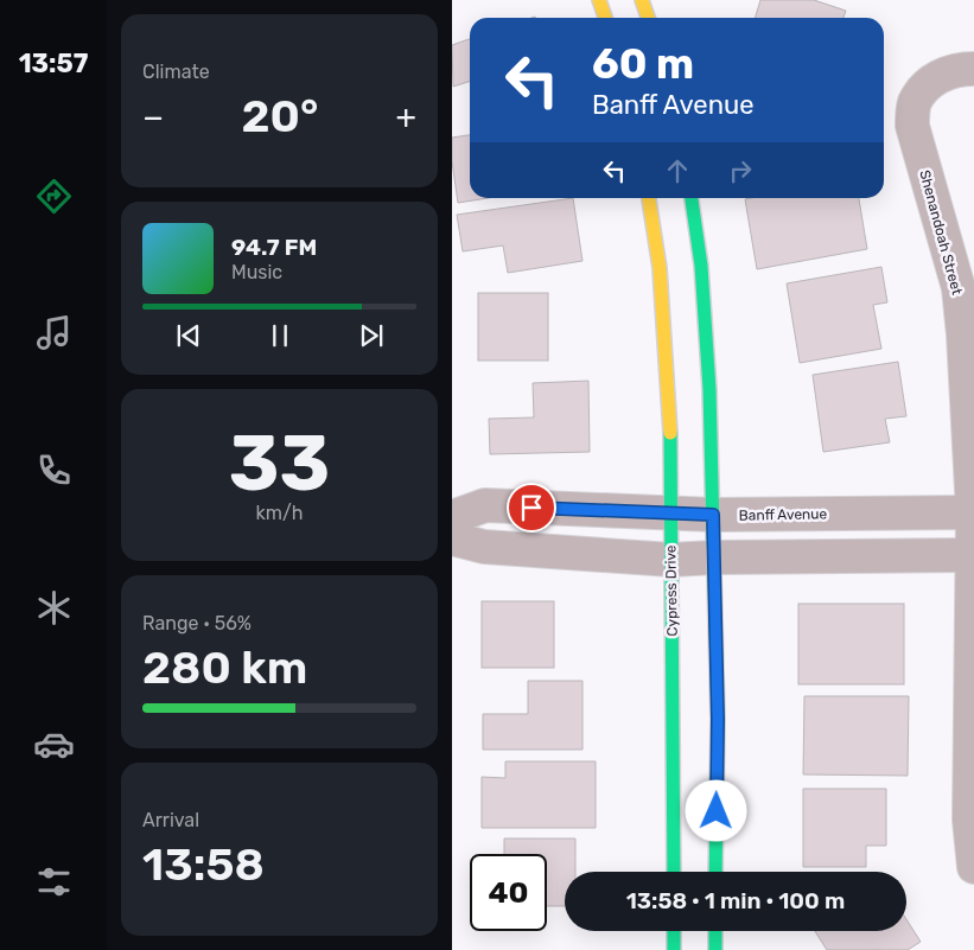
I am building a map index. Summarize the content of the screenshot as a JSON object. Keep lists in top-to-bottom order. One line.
{"streets":{"street":["Shenandoah Street","Banff Avenue","Cypress Drive"]},"crossings":[["Shenandoah Street","Banff Avenue"],["Banff Avenue","Cypress Drive"]],"page":{"tabs":"13:57","tile":["Climate",["33","km/h"],["Range · 56%","280 km"],["Arrival","13:58"]],"turn":["60 m","Banff Avenue"],"heat":["−","20°","+"],"song":["94.7 FM","Music"],"limit":"40","trip":"13:58 · 1 min · 100 m"}}
